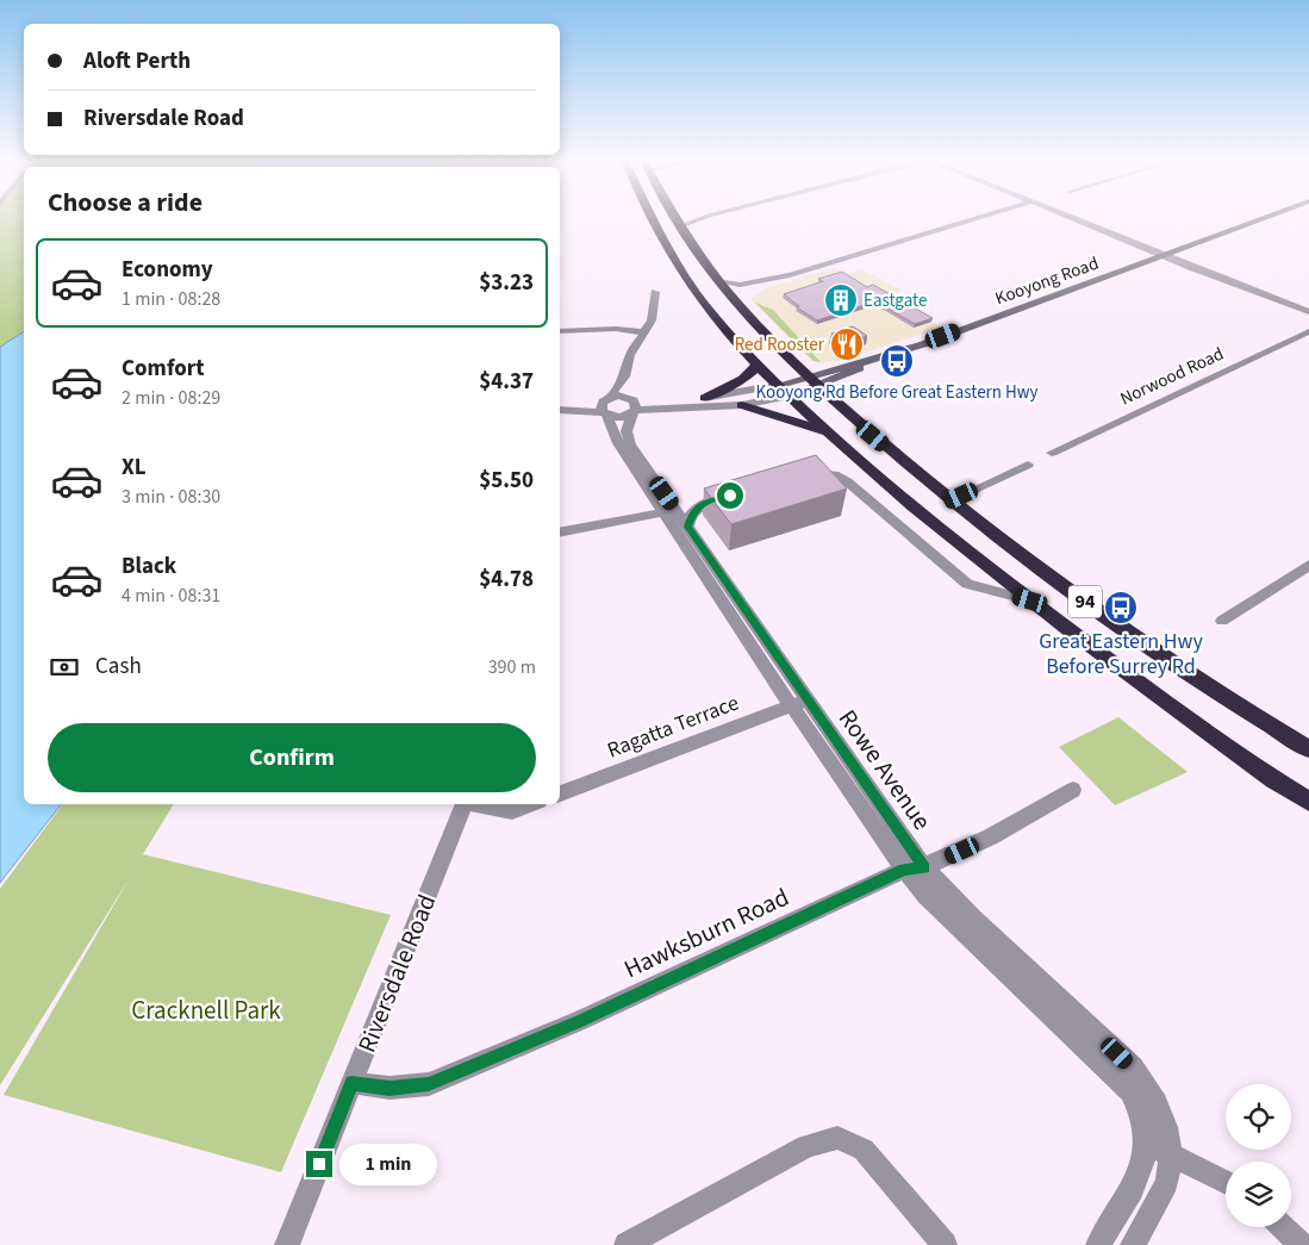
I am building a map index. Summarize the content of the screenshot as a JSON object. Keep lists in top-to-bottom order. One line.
{"streets":{"highway":["94"],"street":["Kooyong Road","Norwood Road","Ragatta Terrace","Rowe Avenue","Hawksburn Road","Riversdale Road"]},"crossings":[["Kooyong Road","94"],["Ragatta Terrace","Rowe Avenue"],["Rowe Avenue","Hawksburn Road"],["Hawksburn Road","Riversdale Road"]],"parks":["Cracknell Park"],"places":{"building":["Eastgate"],"restaurant":["Red Rooster"],"bus stop":["Kooyong Rd Before Great Eastern Hwy","Great Eastern Hwy Before Surrey Rd"]},"page":{"banner":["Aloft Perth","Riversdale Road"],"heading":"Choose a ride","list":[{"name":"Economy","note":"1 min · 08:28","value":"$3.23"},{"name":"Comfort","note":"2 min · 08:29","value":"$4.37"},{"name":"XL","note":"3 min · 08:30","value":"$5.50"},{"name":"Black","note":"4 min · 08:31","value":"$4.78"}],"pay":["Cash","390 m"],"buttons":"Confirm","bubble":"1 min"}}
